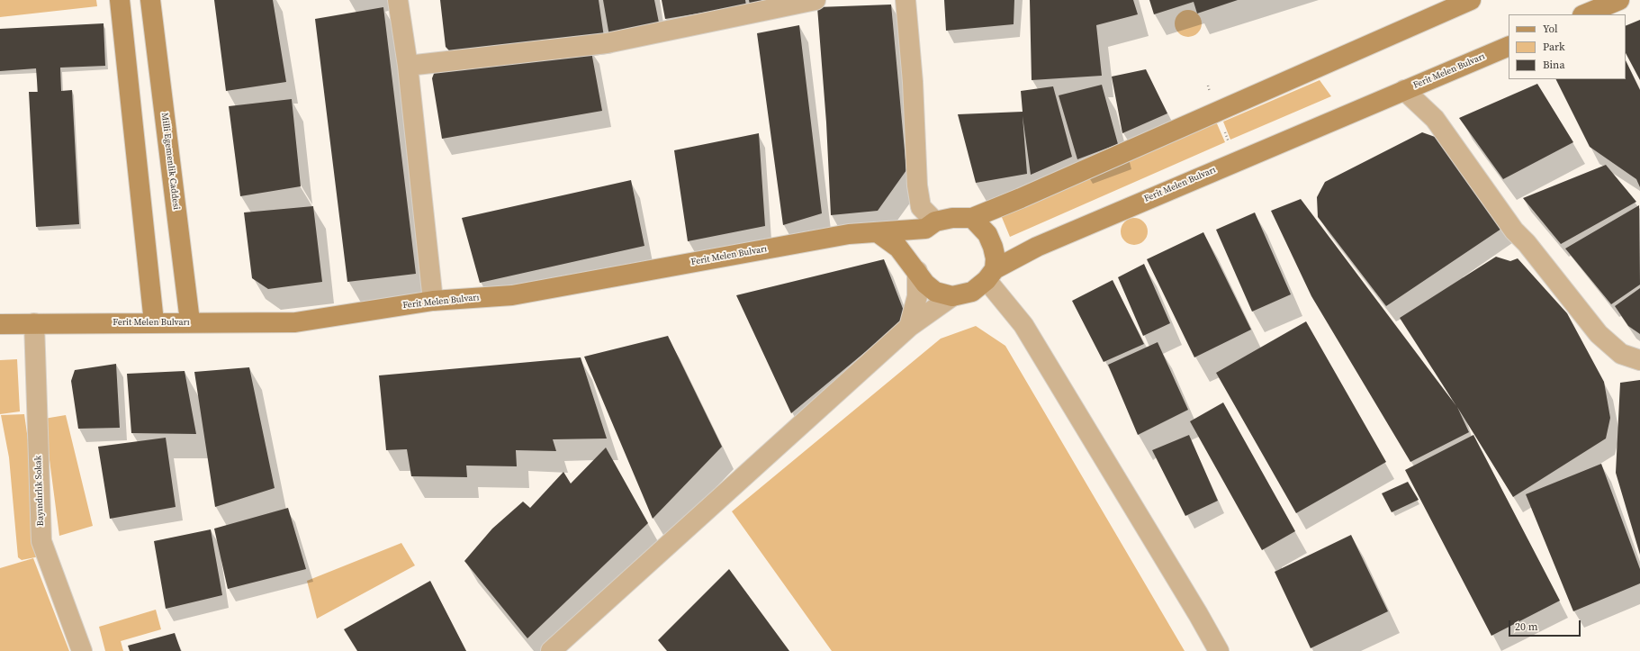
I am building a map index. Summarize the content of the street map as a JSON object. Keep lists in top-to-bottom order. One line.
{"streets":{"main road":["Ferit Melen Bulvarı","Milli Egemenlik Caddesi"],"street":["Bayındırlık Sokak"]},"crossings":[["Ferit Melen Bulvarı","Milli Egemenlik Caddesi"],["Ferit Melen Bulvarı","Bayındırlık Sokak"]],"legend":["Yol","Park","Bina"],"scale_bar":"20 m"}
